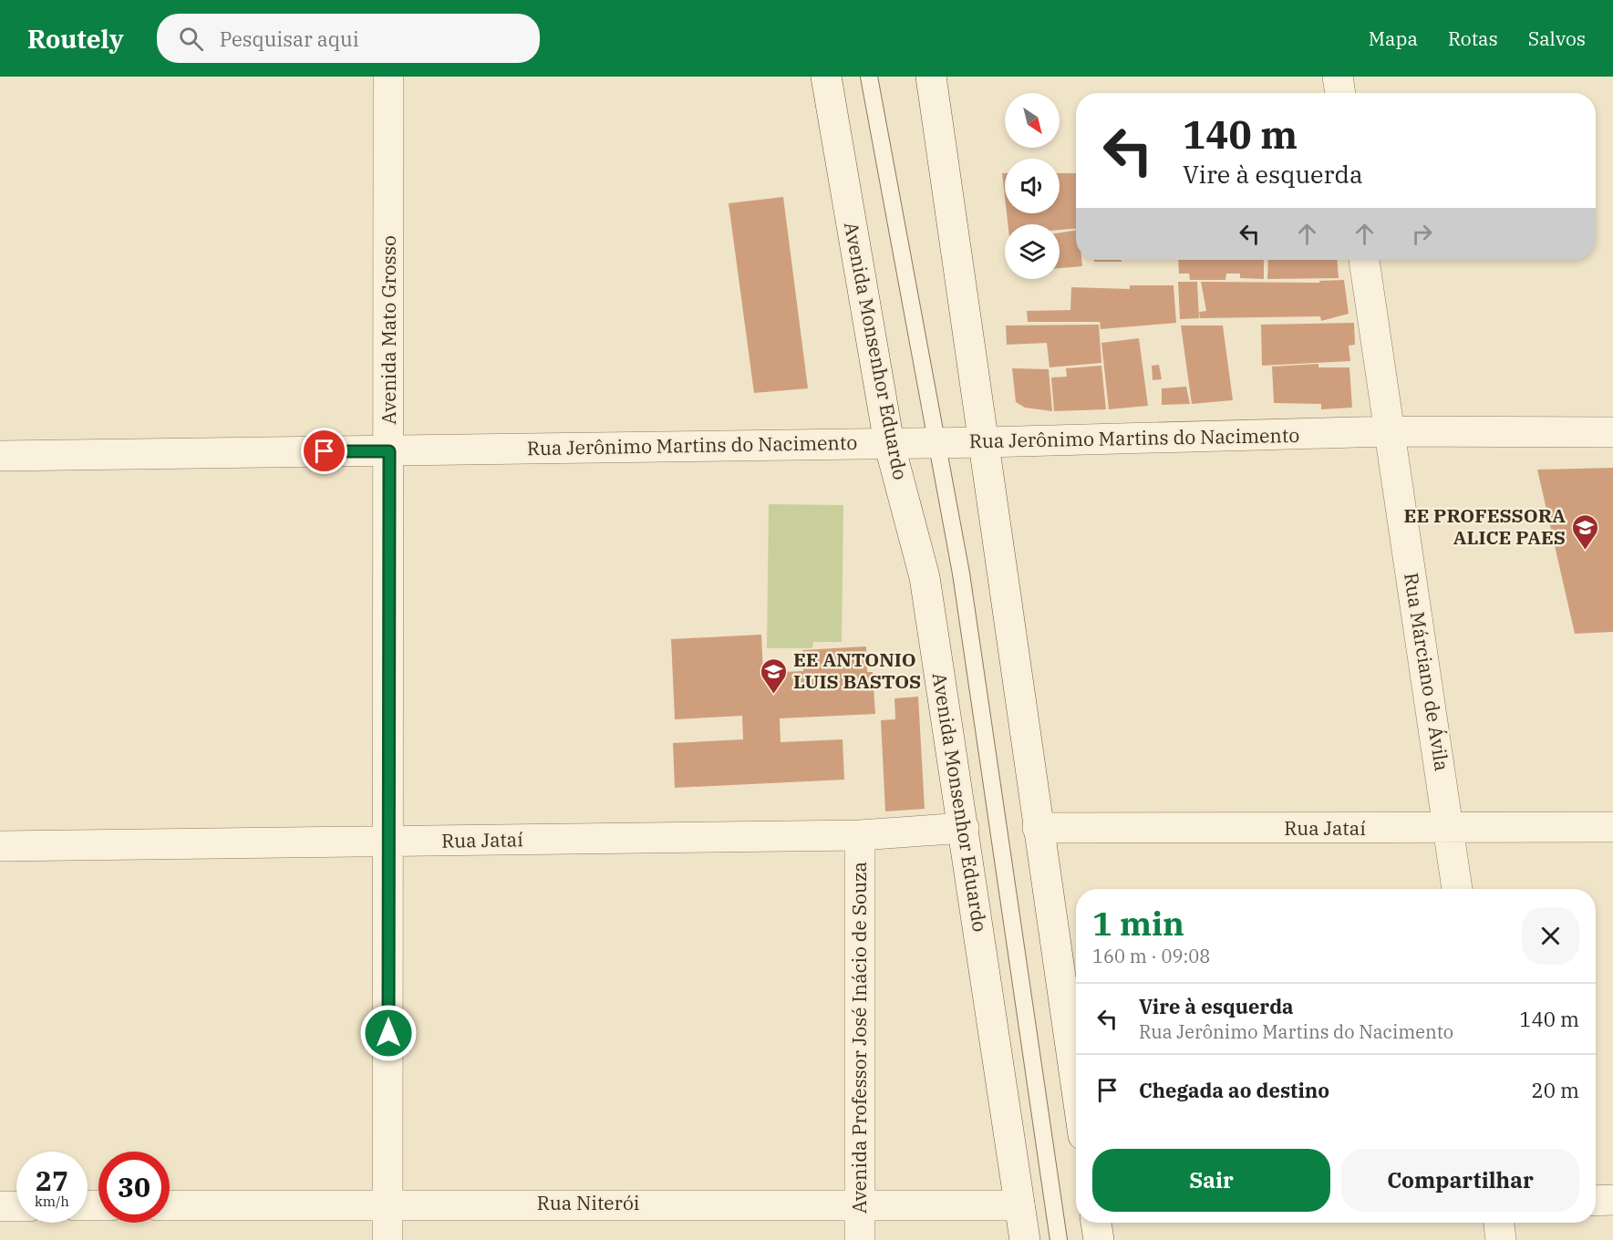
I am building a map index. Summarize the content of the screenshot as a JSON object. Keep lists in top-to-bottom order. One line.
{"streets":{"street":["Avenida Mato Grosso","Avenida Monsenhor Eduardo","Rua Jerônimo Martins do Nacimento","Rua Márciano de Ávila","Rua Jataí","Avenida Professor José Inácio de Souza","Rua Niterói"]},"crossings":[["Avenida Mato Grosso","Rua Jerônimo Martins do Nacimento"],["Avenida Mato Grosso","Rua Jataí"],["Avenida Mato Grosso","Rua Niterói"],["Avenida Monsenhor Eduardo","Rua Jerônimo Martins do Nacimento"],["Avenida Monsenhor Eduardo","Rua Jataí"],["Avenida Monsenhor Eduardo","Rua Niterói"],["Rua Jerônimo Martins do Nacimento","Rua Márciano de Ávila"],["Rua Márciano de Ávila","Rua Jataí"],["Rua Jataí","Avenida Professor José Inácio de Souza"],["Avenida Professor José Inácio de Souza","Rua Niterói"]],"places":{"school or university":["EE PROFESSORA ALICE PAES","EE ANTONIO LUIS BASTOS"]},"north":"bottom right","page":{"header":"Routely","search":"Pesquisar aqui","nav":["Mapa","Rotas","Salvos"],"turn":["140 m","Vire à esquerda"],"heading":["1 min","160 m · 09:08"],"list":[{"name":"Vire à esquerda","note":"Rua Jerônimo Martins do Nacimento","value":"140 m"},{"name":"Chegada ao destino","value":"20 m"}],"buttons":["Sair","Compartilhar"],"speed":"27 km/h","limit":"30"}}
